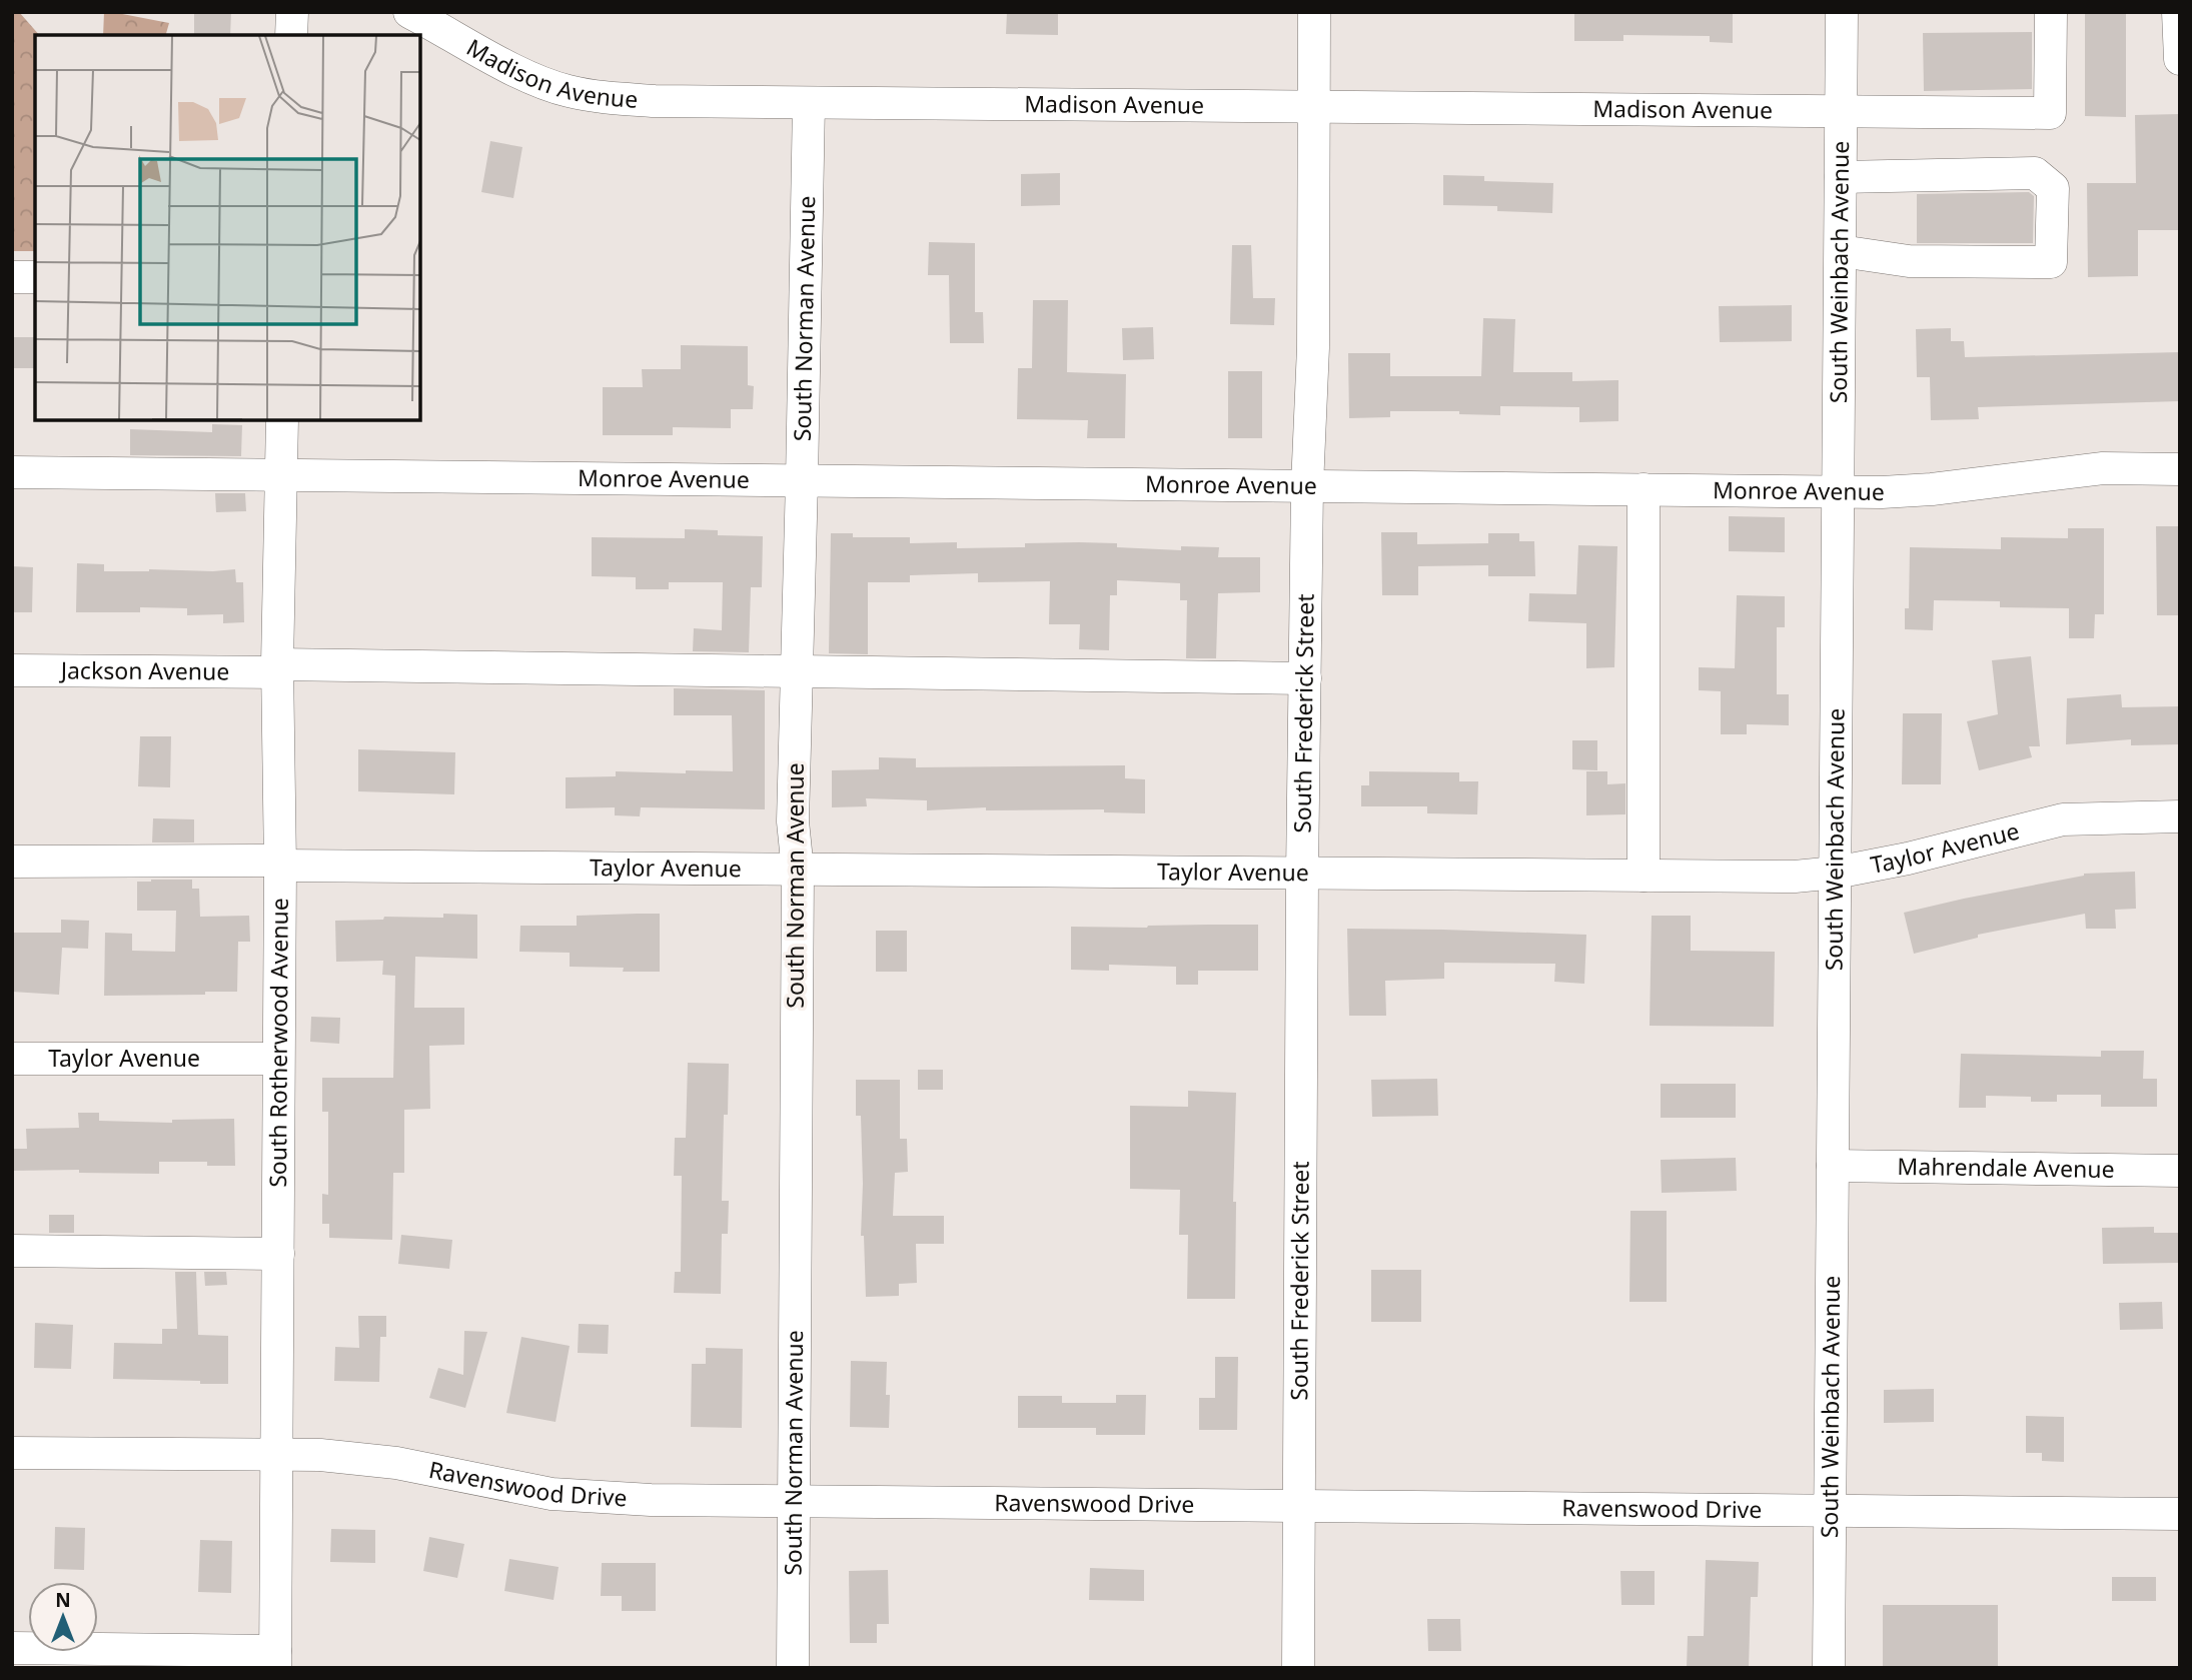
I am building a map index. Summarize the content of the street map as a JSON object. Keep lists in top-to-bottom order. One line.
{"streets":{"street":["Madison Avenue","South Weinbach Avenue","South Norman Avenue","Monroe Avenue","Jackson Avenue","South Frederick Street","Taylor Avenue","South Rotherwood Avenue","Mahrendale Avenue","Ravenswood Drive"]},"crossings":[["Madison Avenue","South Weinbach Avenue"],["Madison Avenue","South Norman Avenue"],["Madison Avenue","South Frederick Street"],["South Weinbach Avenue","Monroe Avenue"],["South Weinbach Avenue","Taylor Avenue"],["South Weinbach Avenue","Mahrendale Avenue"],["South Weinbach Avenue","Ravenswood Drive"],["South Norman Avenue","Monroe Avenue"],["South Norman Avenue","Jackson Avenue"],["South Norman Avenue","Taylor Avenue"],["South Norman Avenue","Ravenswood Drive"],["Monroe Avenue","South Frederick Street"],["Monroe Avenue","South Rotherwood Avenue"],["Jackson Avenue","South Frederick Street"],["Jackson Avenue","South Rotherwood Avenue"],["South Frederick Street","Taylor Avenue"],["South Frederick Street","Ravenswood Drive"],["Taylor Avenue","South Rotherwood Avenue"],["South Rotherwood Avenue","Ravenswood Drive"]],"north":"top"}
